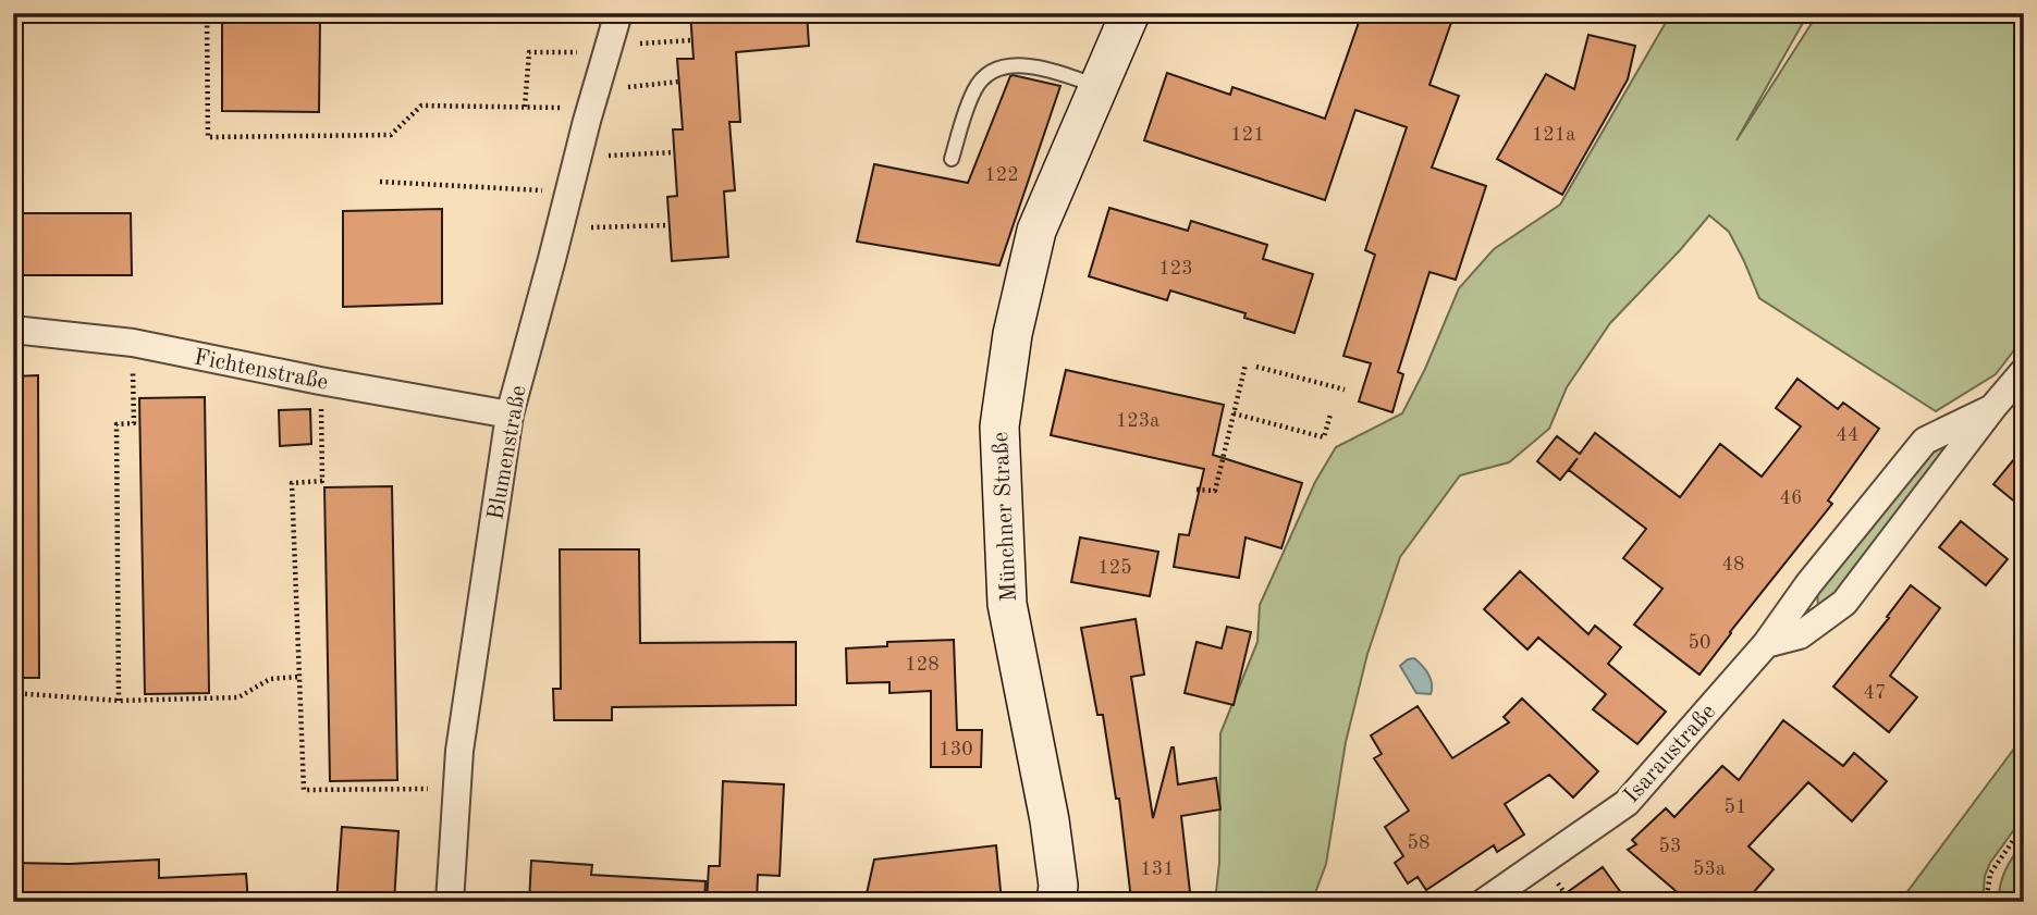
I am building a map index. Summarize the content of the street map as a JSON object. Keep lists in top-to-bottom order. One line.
{"streets":{"main road":["Münchner Straße"],"street":["Fichtenstraße","Blumenstraße","Isaraustraße"]},"crossings":[["Fichtenstraße","Blumenstraße"]],"house_numbers":["121","121a","122","123","123a","44","46","48","125","50","128","47","130","51","58","53","131","53a"]}
